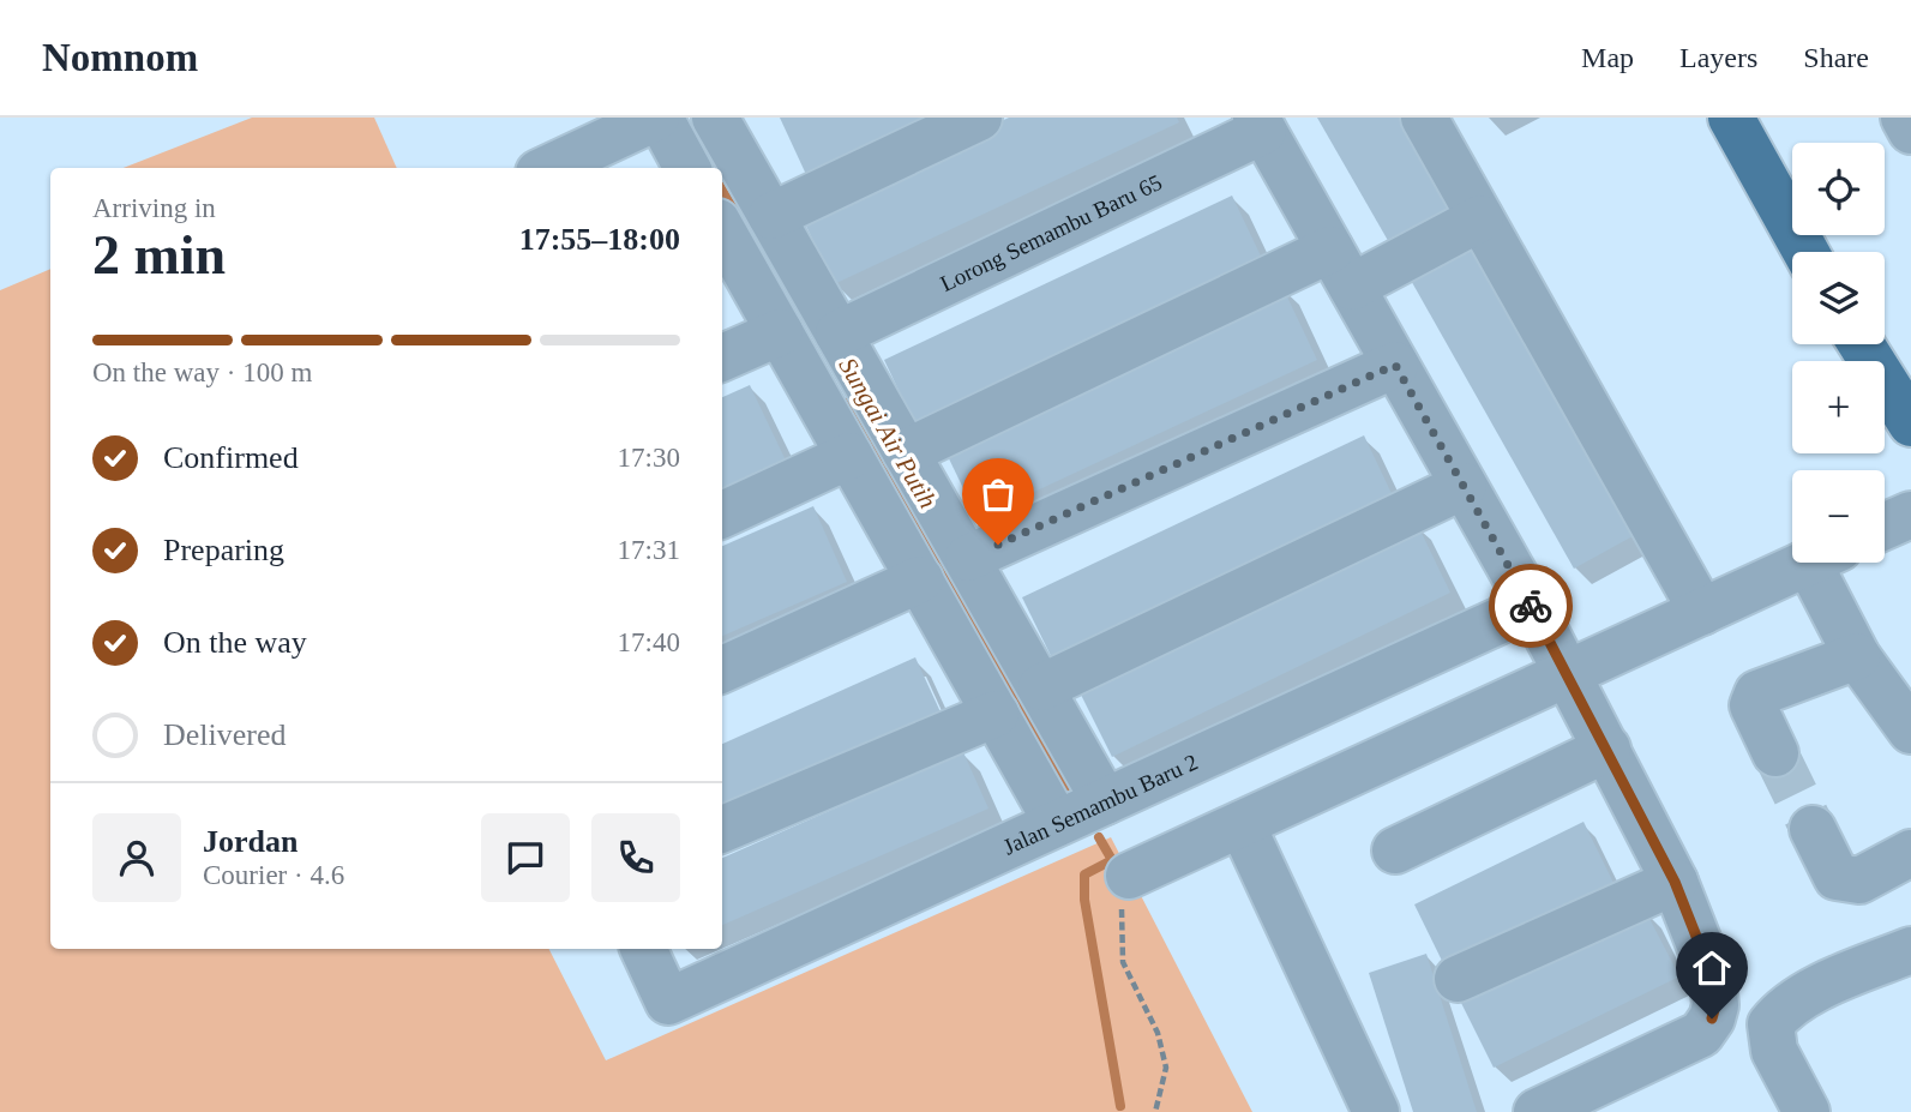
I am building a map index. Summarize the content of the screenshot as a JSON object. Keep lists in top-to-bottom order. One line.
{"streets":{"street":["Lorong Semambu Baru 65","Jalan Semambu Baru 2"]},"water":["Sungai Air Putih"],"page":{"header":"Nomnom","nav":["Map","Layers","Share"],"map_buttons":["+","−"],"heading":["2 min","Arriving in","17:55–18:00"],"panel":["Jordan","Courier · 4.6"],"bar":"On the way · 100 m","list":[["Confirmed","17:30"],["Preparing","17:31"],["On the way","17:40"],"Delivered"]}}
